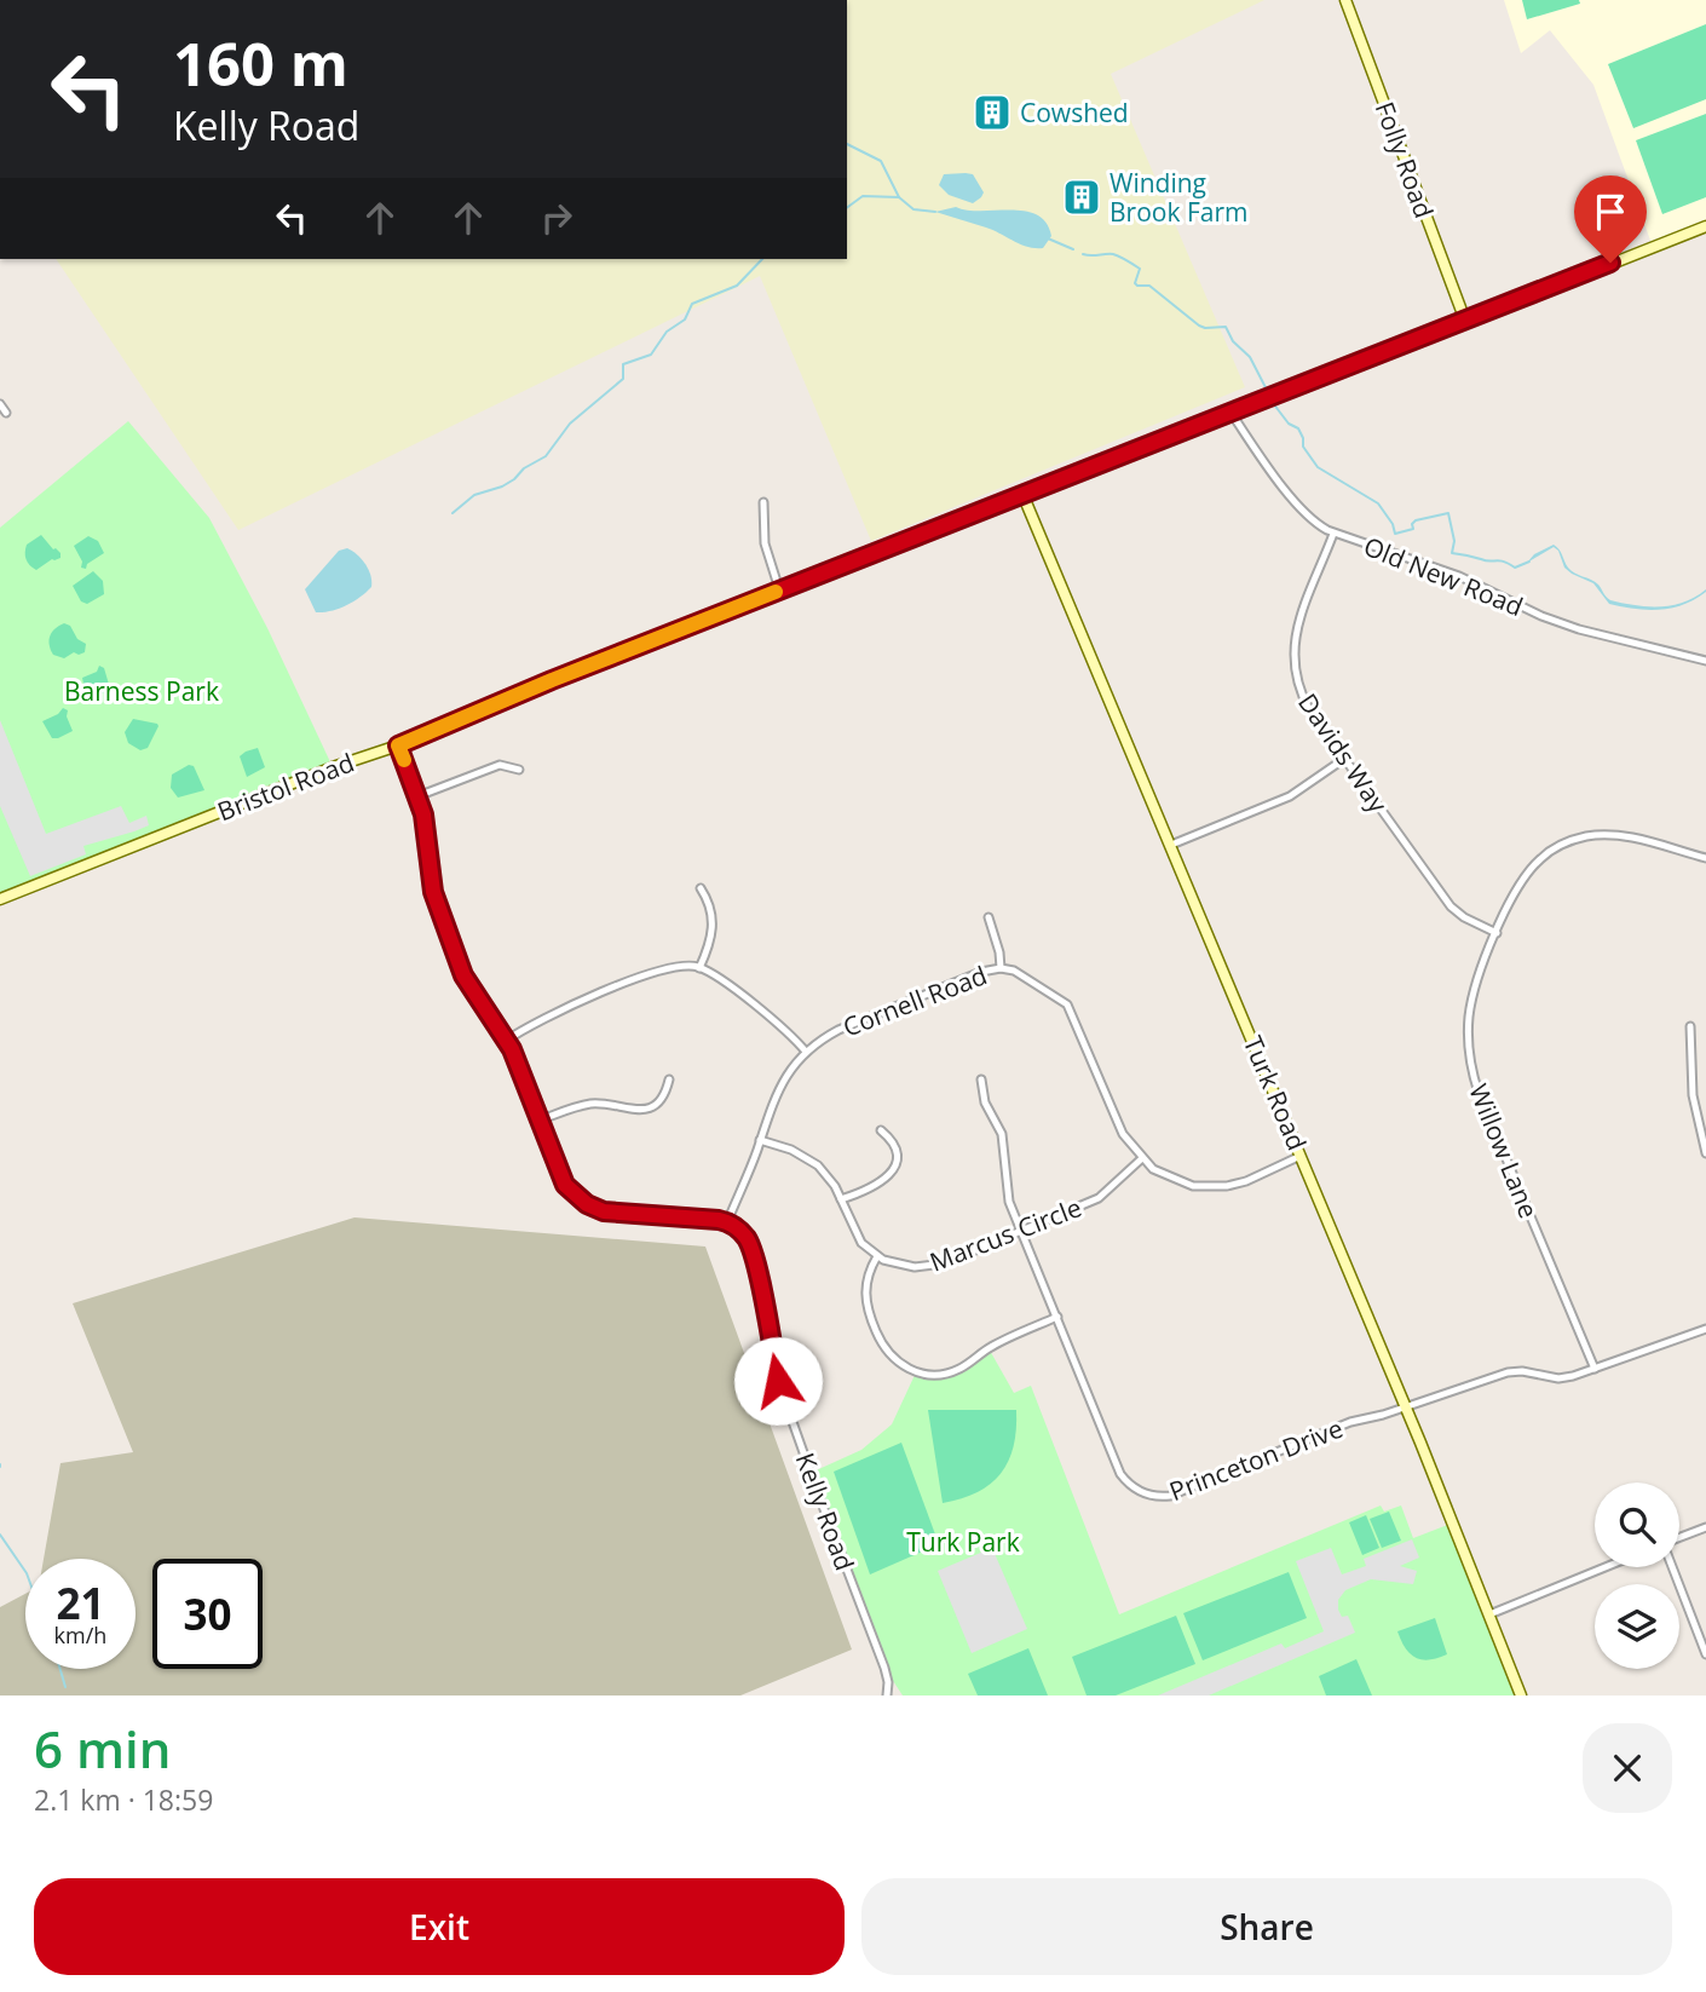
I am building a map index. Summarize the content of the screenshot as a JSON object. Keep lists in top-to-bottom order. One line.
{"streets":{"main road":["Folly Road","Bristol Road","Turk Road"],"street":["Old New Road","Davids Way","Cornell Road","Willow Lane","Marcus Circle","Princeton Drive","Kelly Road"]},"crossings":[["Folly Road","Bristol Road"],["Old New Road","Davids Way"],["Old New Road","Bristol Road"],["Davids Way","Willow Lane"],["Bristol Road","Turk Road"],["Cornell Road","Turk Road"],["Cornell Road","Marcus Circle"],["Cornell Road","Kelly Road"],["Turk Road","Princeton Drive"],["Willow Lane","Princeton Drive"],["Marcus Circle","Princeton Drive"]],"parks":["Barness Park","Turk Park"],"places":{"building":["Cowshed","Winding Brook Farm"]},"page":{"turn":["160 m","Kelly Road"],"speed":"21 km/h","limit":"30","heading":["6 min","2.1 km · 18:59"],"buttons":["Exit","Share"]}}
